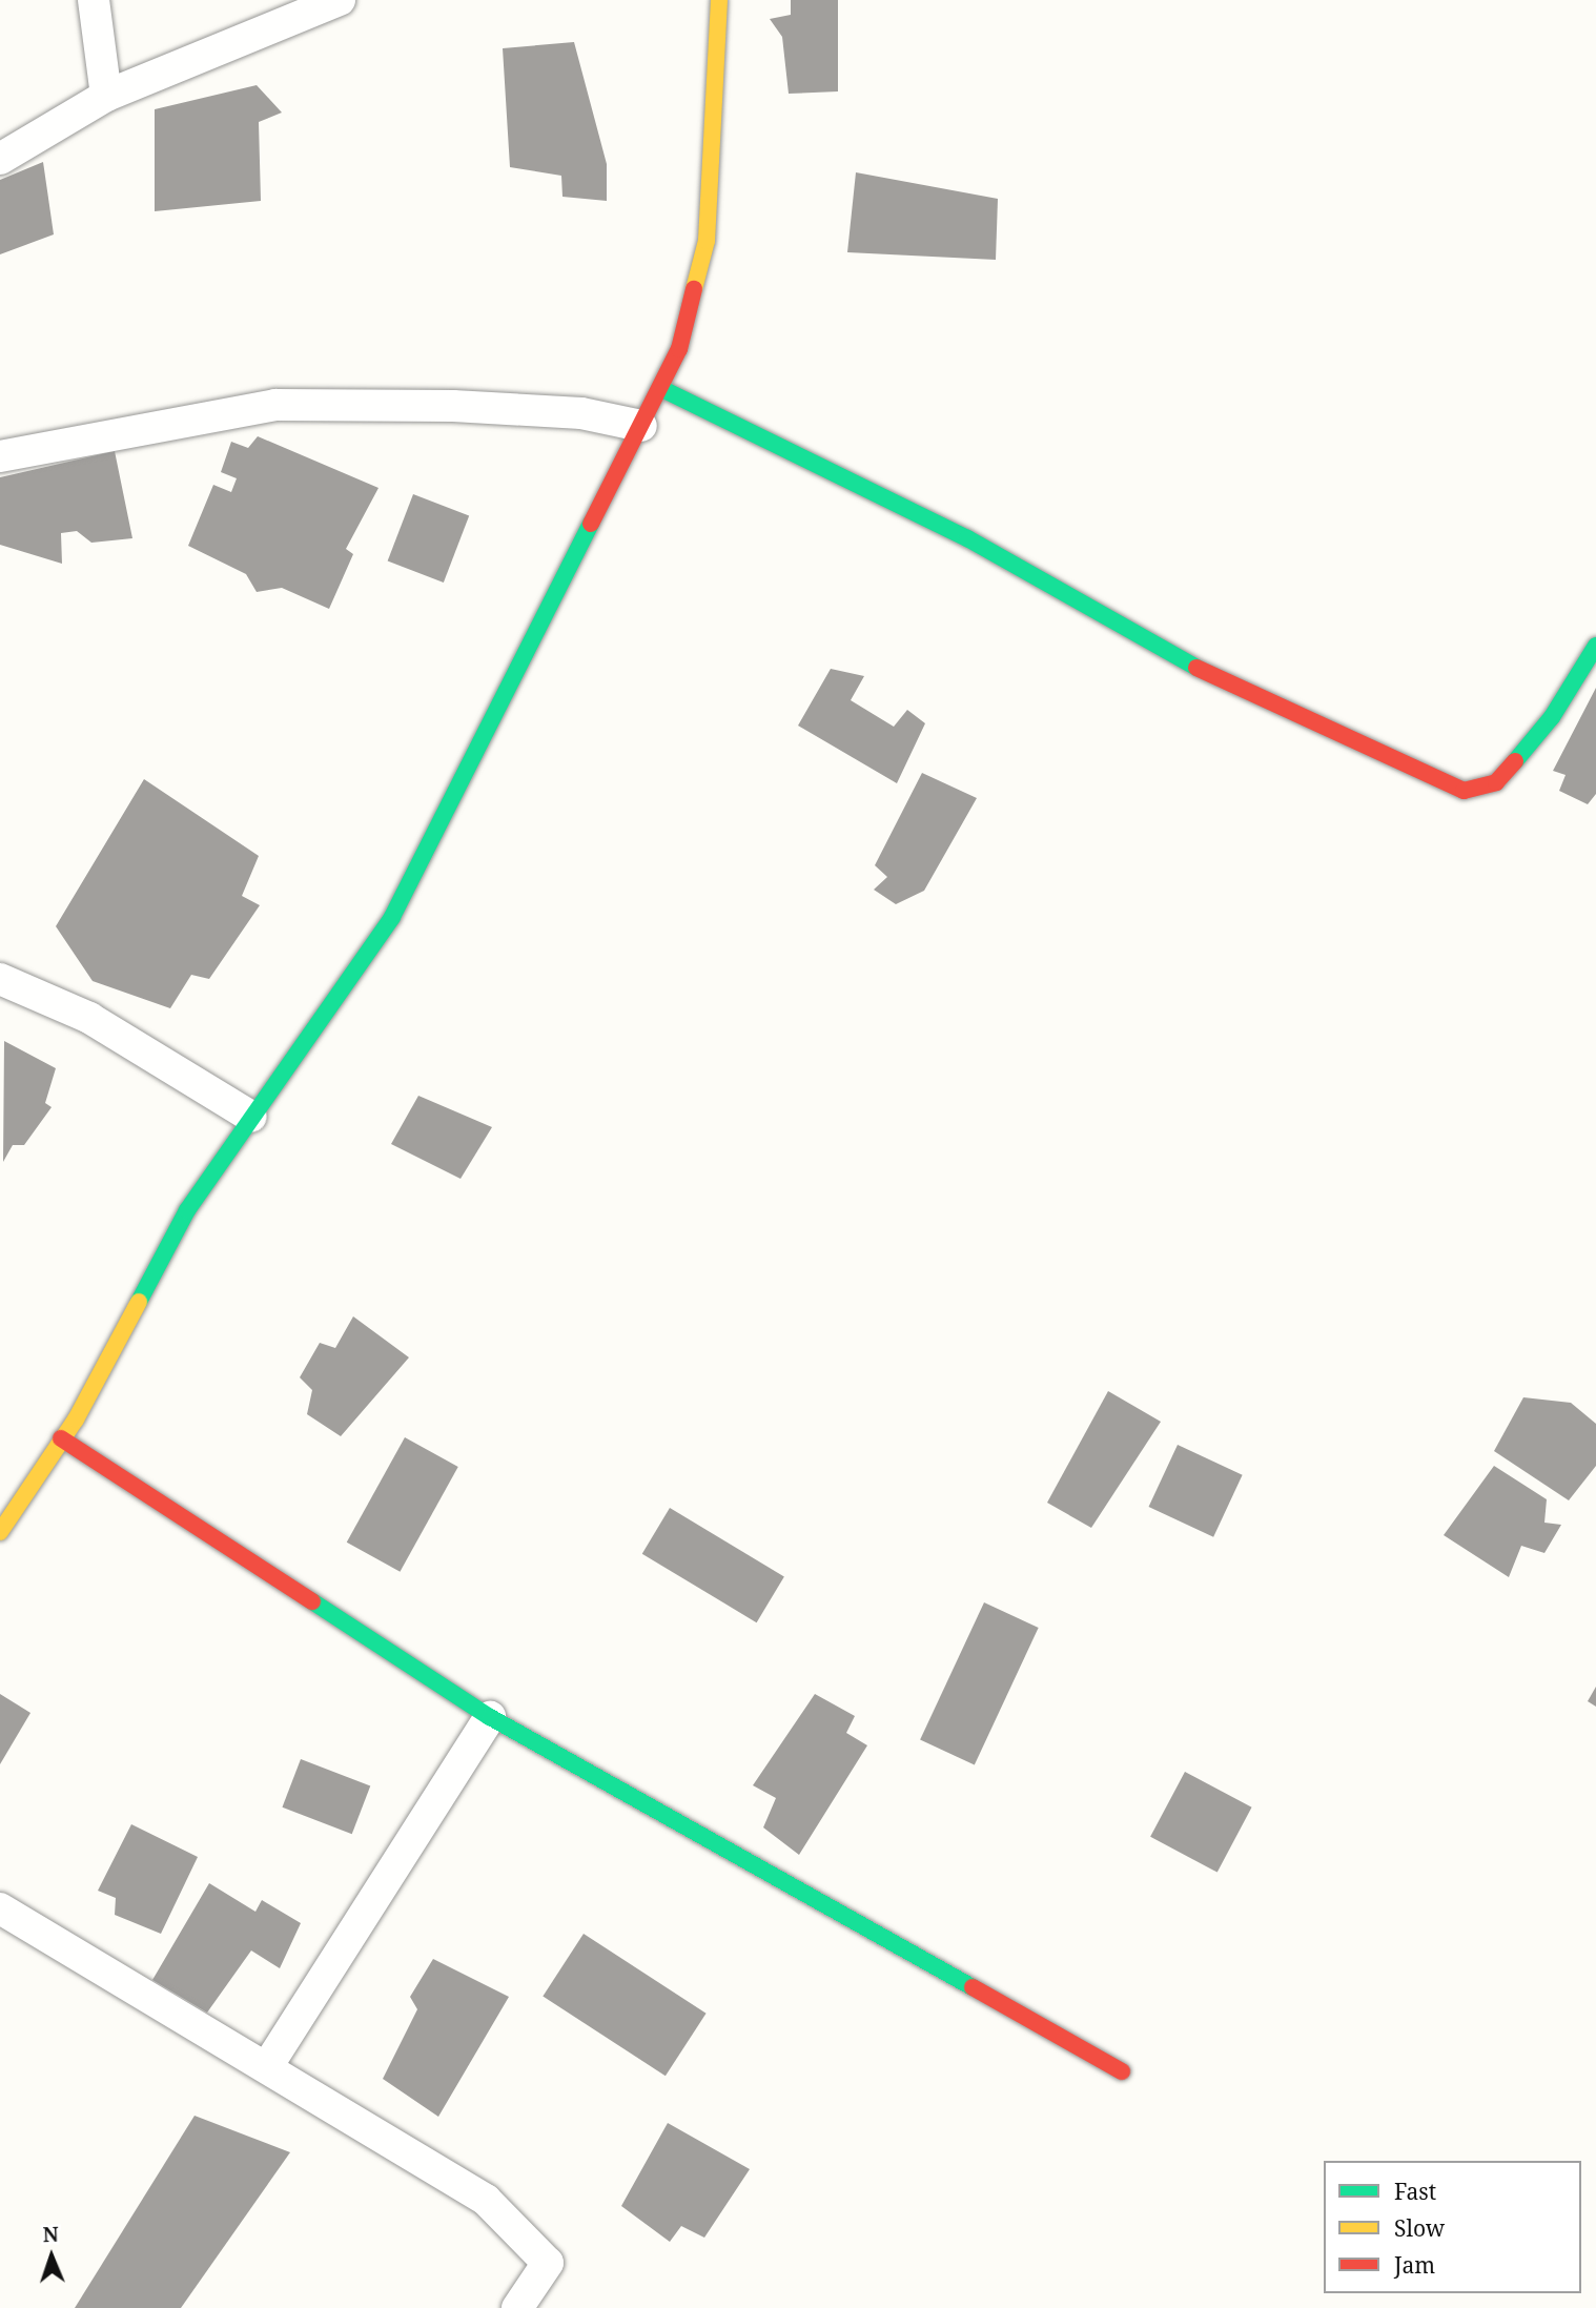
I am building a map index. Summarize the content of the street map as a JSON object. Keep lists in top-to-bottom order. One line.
{"legend":["Fast","Slow","Jam"],"north":"top"}
